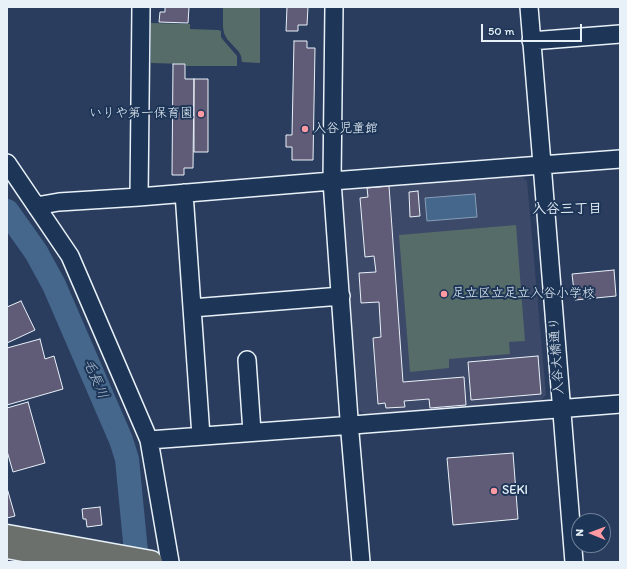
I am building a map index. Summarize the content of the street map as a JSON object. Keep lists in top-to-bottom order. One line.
{"streets":{"street":["入谷大橋通り"]},"districts":["入谷三丁目"],"water":["毛長川"],"places":["いりや第一保育園","入谷児童館","足立区立足立入谷小学校","SEKI"],"scale_bar":"50 m","north":"left"}
